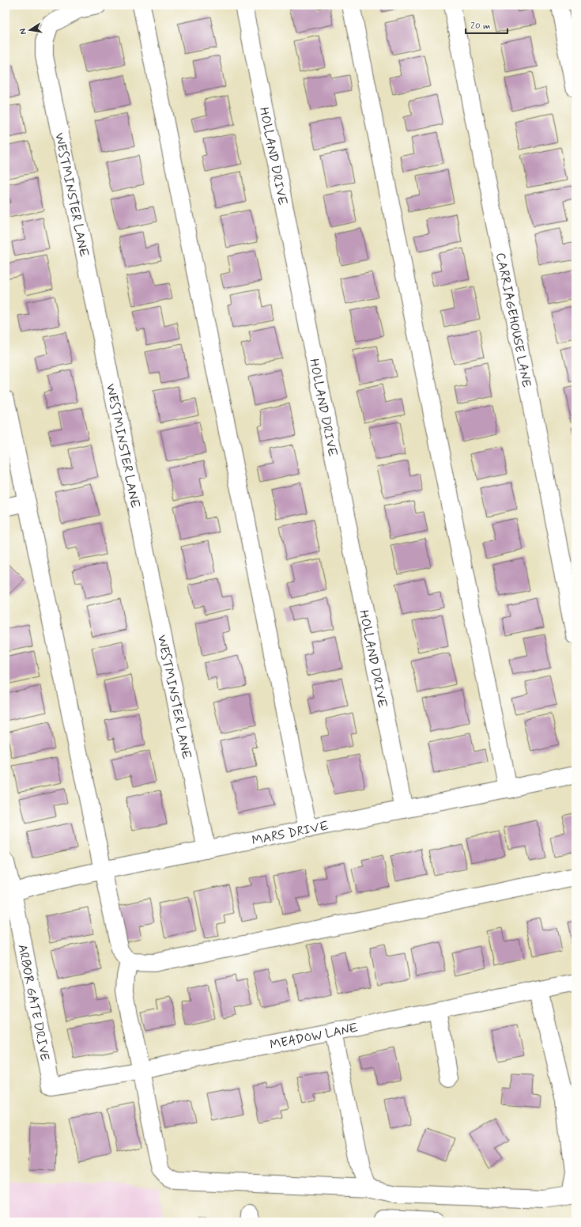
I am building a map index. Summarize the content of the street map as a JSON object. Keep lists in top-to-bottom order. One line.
{"streets":{"street":["HOLLAND DRIVE","WESTMINSTER LANE","CARRIAGEHOUSE LANE","MARS DRIVE","ARBOR GATE DRIVE","MEADOW LANE"]},"crossings":[["HOLLAND DRIVE","MARS DRIVE"],["WESTMINSTER LANE","MARS DRIVE"],["MARS DRIVE","ARBOR GATE DRIVE"],["ARBOR GATE DRIVE","MEADOW LANE"]],"scale_bar":"20 m","north":"left"}
